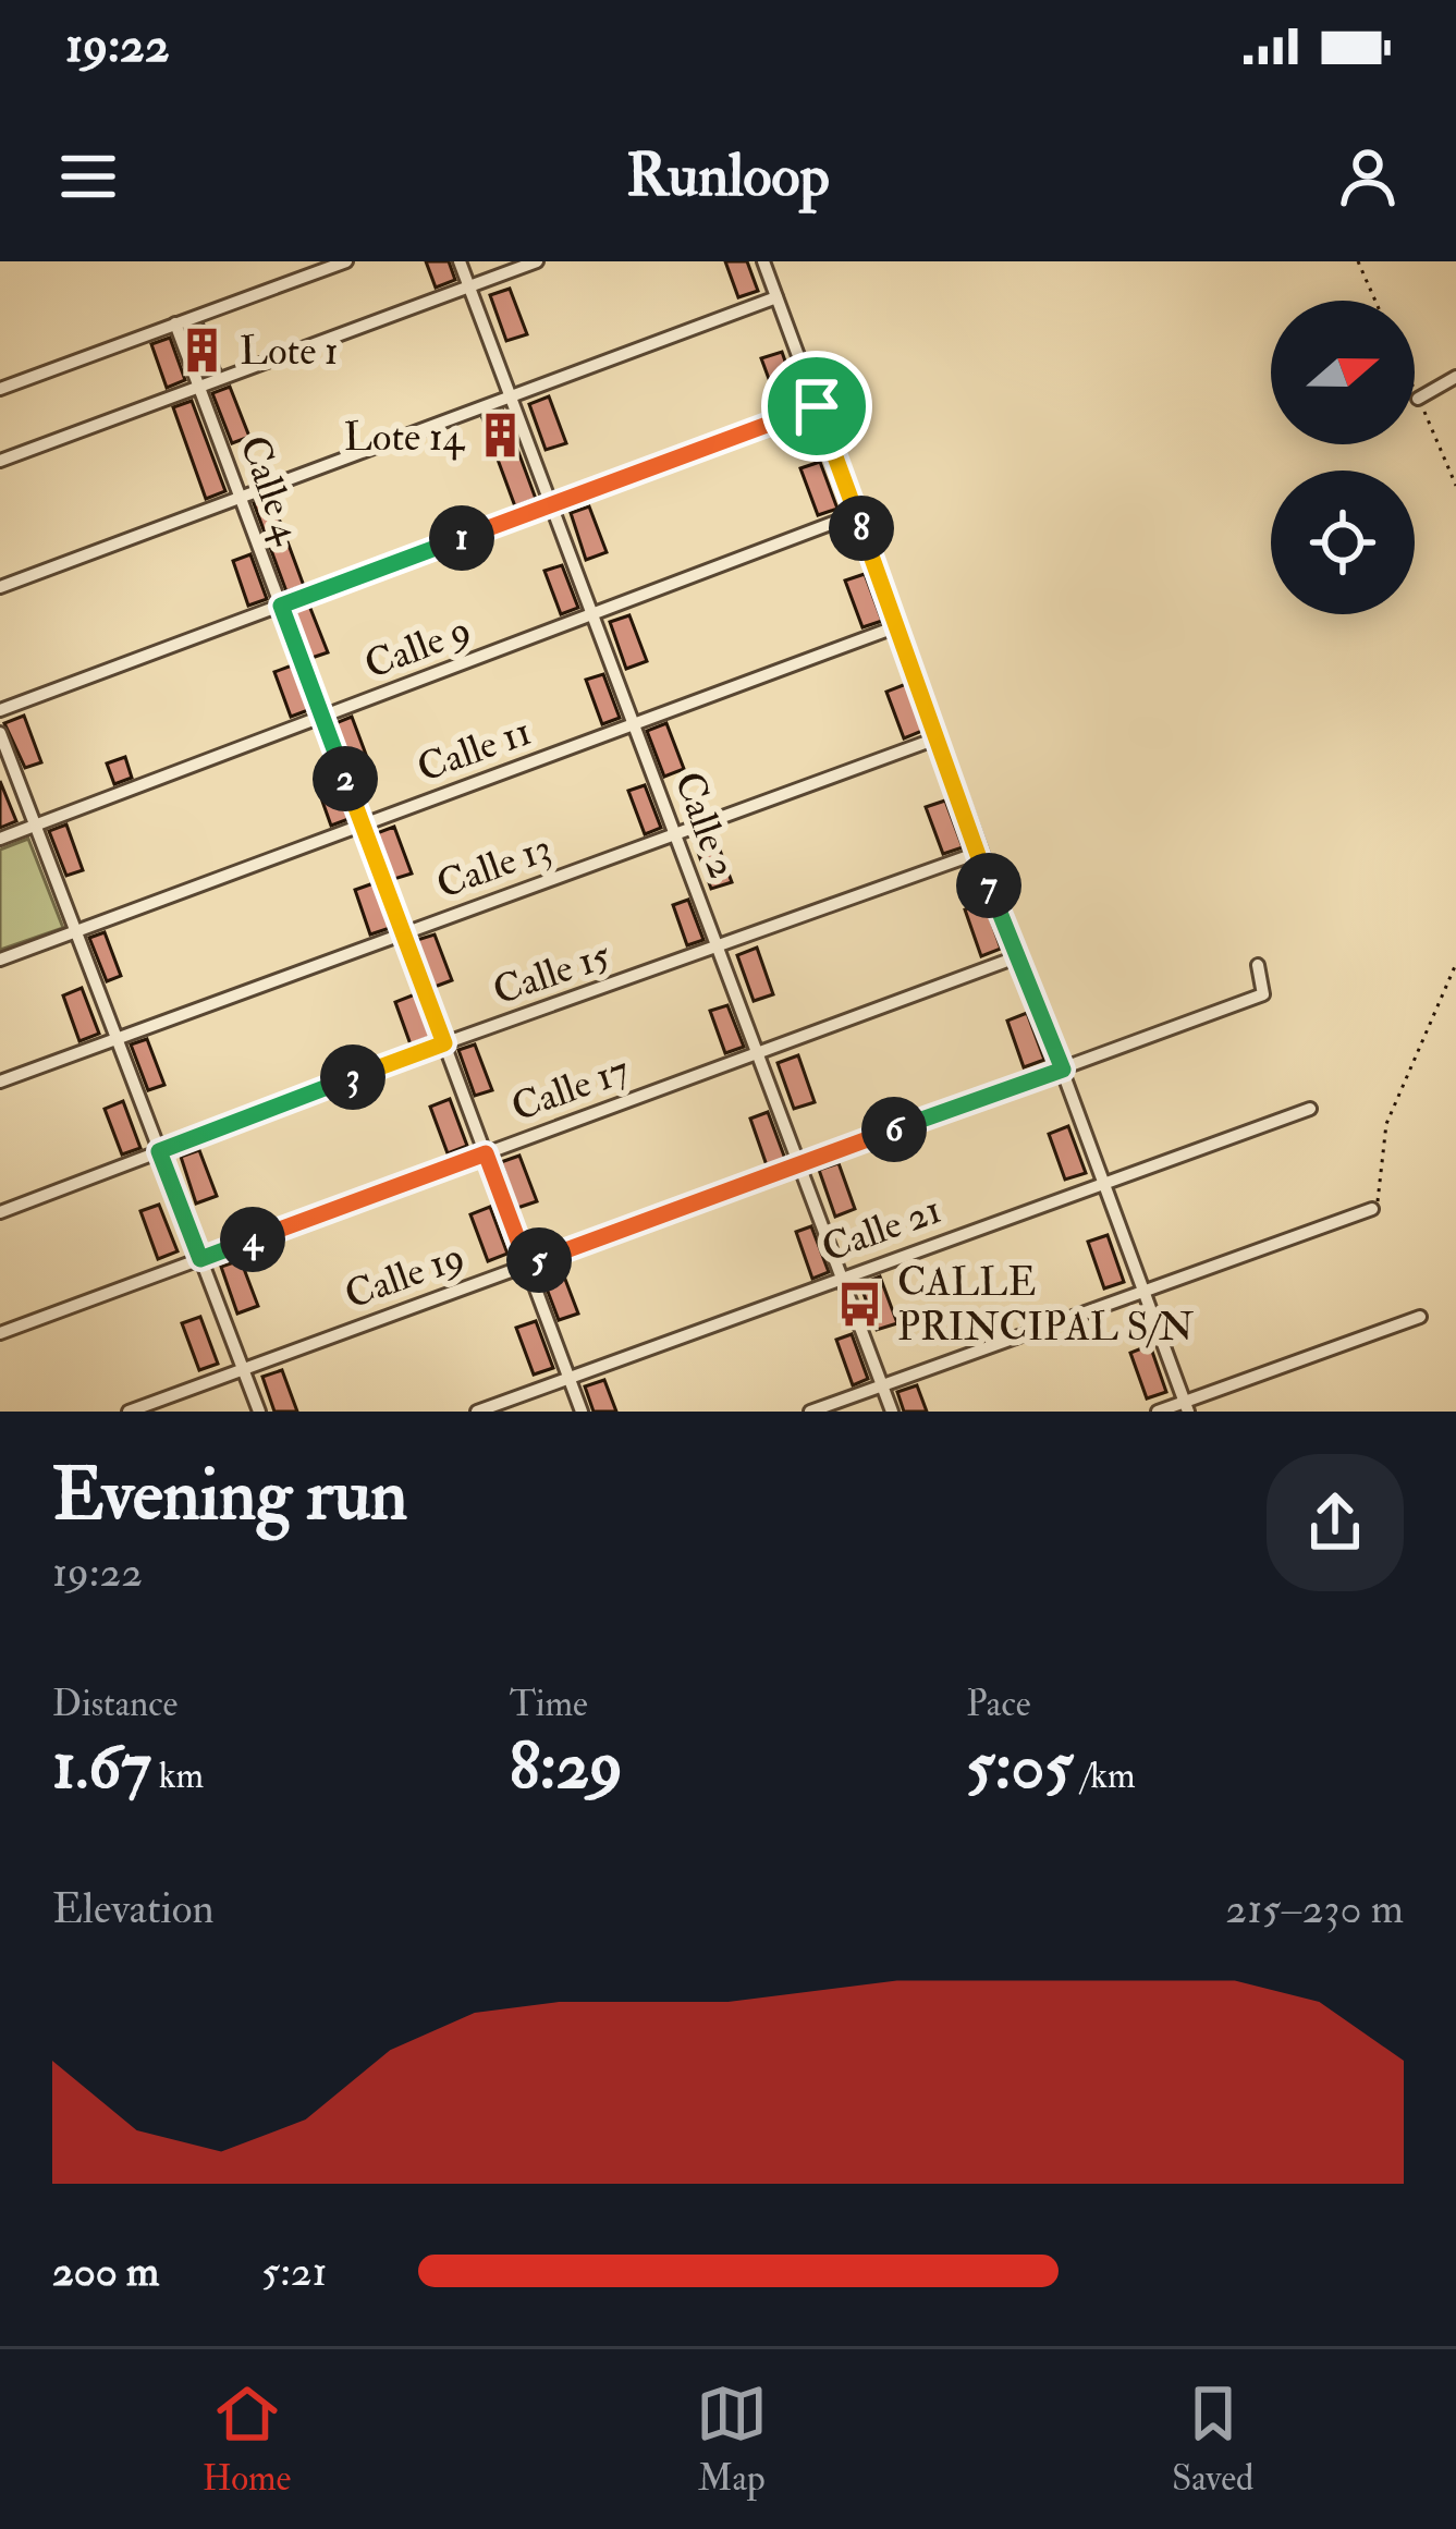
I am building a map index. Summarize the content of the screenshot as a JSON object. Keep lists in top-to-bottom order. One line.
{"streets":{"street":["Calle 4","Calle 9","Calle 11","Calle 2","Calle 13","Calle 15","Calle 17","Calle 21","Calle 19"]},"crossings":[["Calle 4","Calle 9"],["Calle 4","Calle 11"],["Calle 4","Calle 13"],["Calle 4","Calle 15"],["Calle 4","Calle 17"],["Calle 4","Calle 21"],["Calle 4","Calle 19"],["Calle 9","Calle 2"],["Calle 11","Calle 2"],["Calle 2","Calle 13"],["Calle 2","Calle 15"],["Calle 2","Calle 17"],["Calle 2","Calle 21"],["Calle 2","Calle 19"]],"places":{"building":["Lote 1","Lote 14"],"bus stop":["CALLE PRINCIPAL S/N"]},"north":"right","page":{"status":"19:22","header":"Runloop","pins":["8","1","2","7","3","6","4","5"],"heading":["Evening run","19:22"],"stats":[["Distance","1.67 km"],["Time","8:29"],["Pace","5:05 /km"]],"chart":["Elevation","215–230 m"],"list":[{"name":"200 m","note":"5:21"}],"tabs":["Home","Map","Saved"]}}
